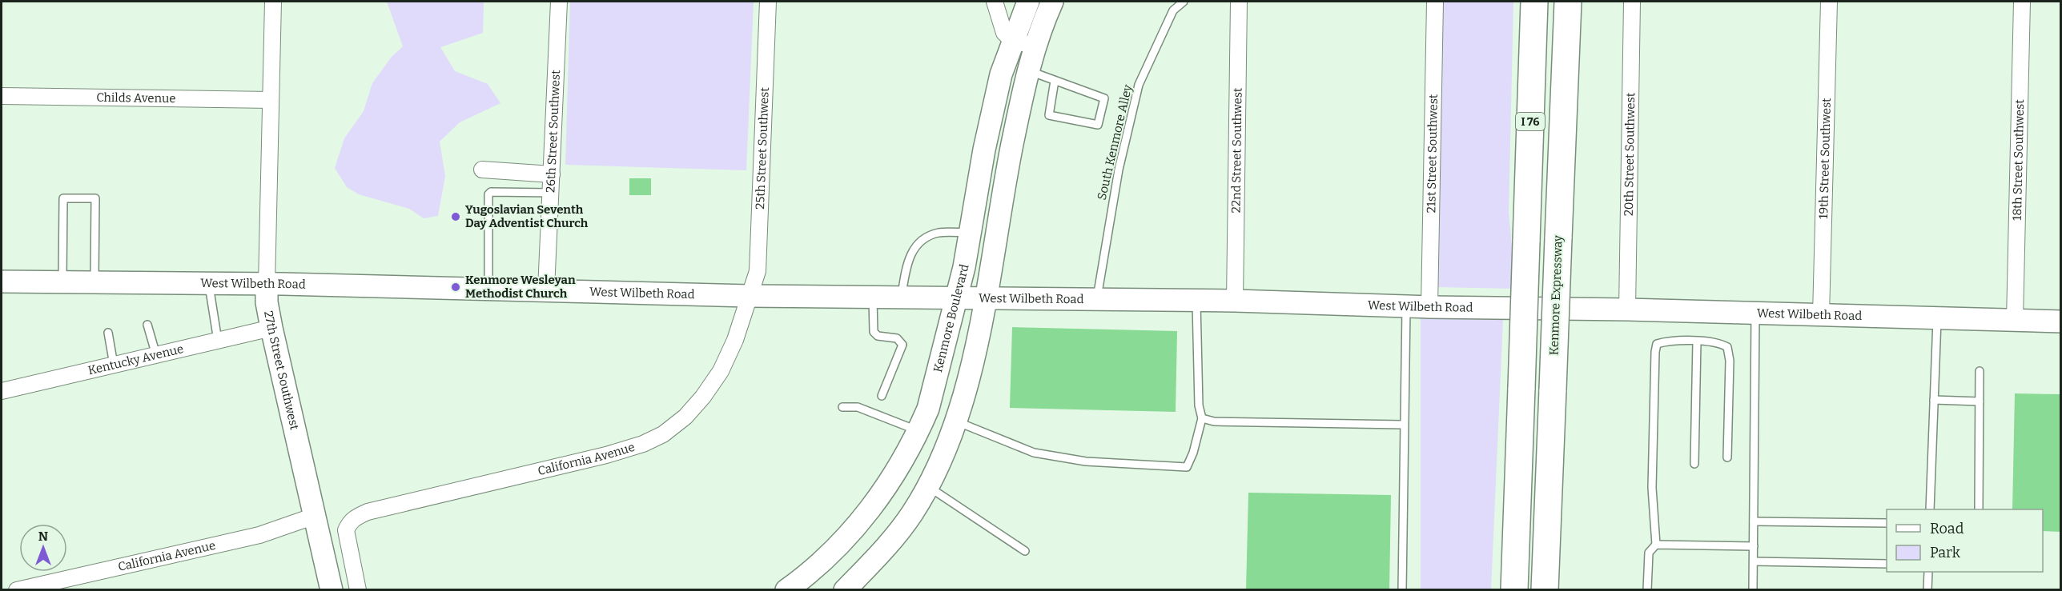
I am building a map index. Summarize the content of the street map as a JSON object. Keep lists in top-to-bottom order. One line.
{"streets":{"highway":["I 76","Kenmore Expressway"],"main road":["West Wilbeth Road","Kenmore Boulevard","27th Street Southwest"],"street":["Childs Avenue","26th Street Southwest","25th Street Southwest","22nd Street Southwest","21st Street Southwest","20th Street Southwest","19th Street Southwest","18th Street Southwest","Kentucky Avenue","California Avenue"],"lane":["South Kenmore Alley"]},"crossings":[["Childs Avenue","27th Street Southwest"],["26th Street Southwest","West Wilbeth Road"],["South Kenmore Alley","West Wilbeth Road"],["25th Street Southwest","West Wilbeth Road"],["25th Street Southwest","California Avenue"],["22nd Street Southwest","West Wilbeth Road"],["21st Street Southwest","West Wilbeth Road"],["20th Street Southwest","West Wilbeth Road"],["19th Street Southwest","West Wilbeth Road"],["18th Street Southwest","West Wilbeth Road"],["West Wilbeth Road","Kenmore Boulevard"],["West Wilbeth Road","27th Street Southwest"],["West Wilbeth Road","California Avenue"],["Kentucky Avenue","27th Street Southwest"],["27th Street Southwest","California Avenue"]],"places":["Yugoslavian Seventh Day Adventist Church","Kenmore Wesleyan Methodist Church"],"legend":["Road","Park"],"north":"top"}
